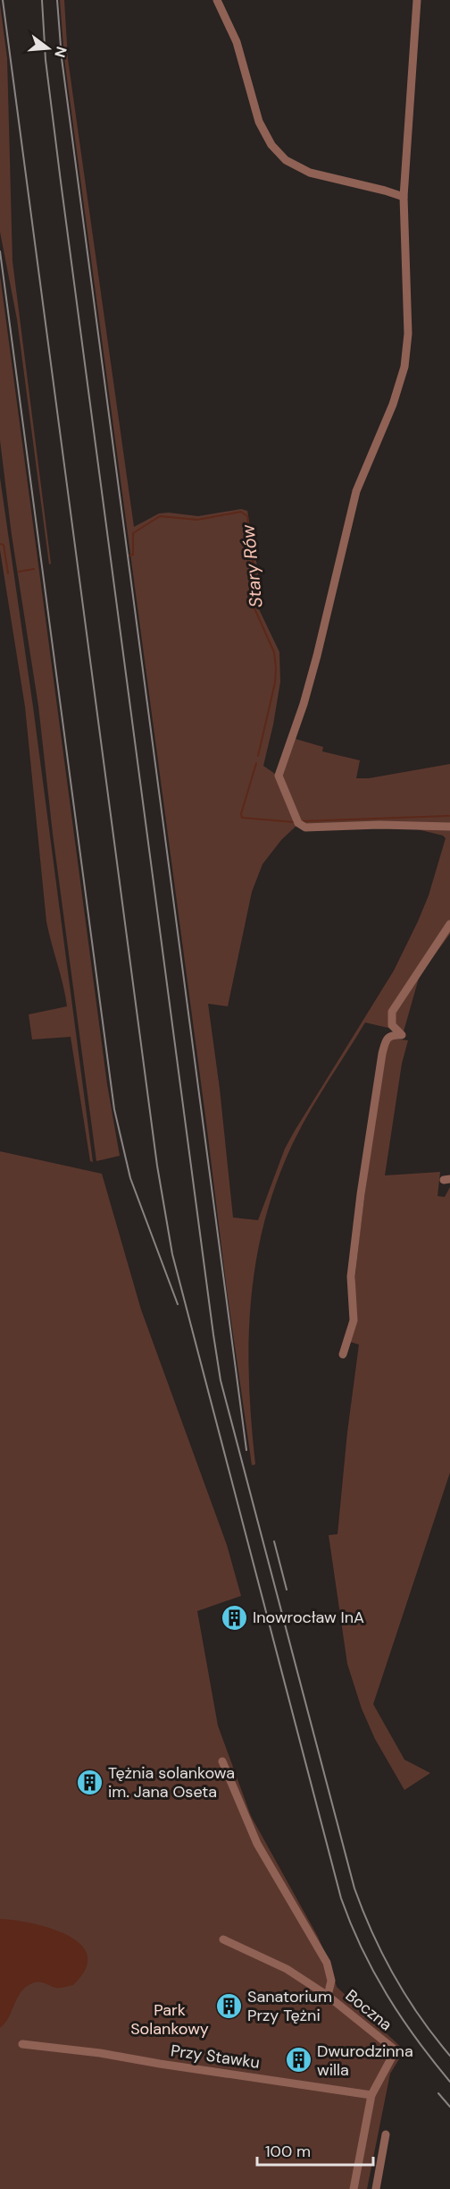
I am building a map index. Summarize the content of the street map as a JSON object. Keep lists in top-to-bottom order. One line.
{"streets":{"street":["Boczna","Przy Stawku"]},"crossings":[["Boczna","Przy Stawku"]],"water":["Stary Rów"],"parks":["Park Solankowy"],"places":{"building":["Inowrocław InA","Tężnia solankowa im. Jana Oseta","Sanatorium Przy Tężni","Dwurodzinna willa"]},"scale_bar":"100 m","north":"right"}
